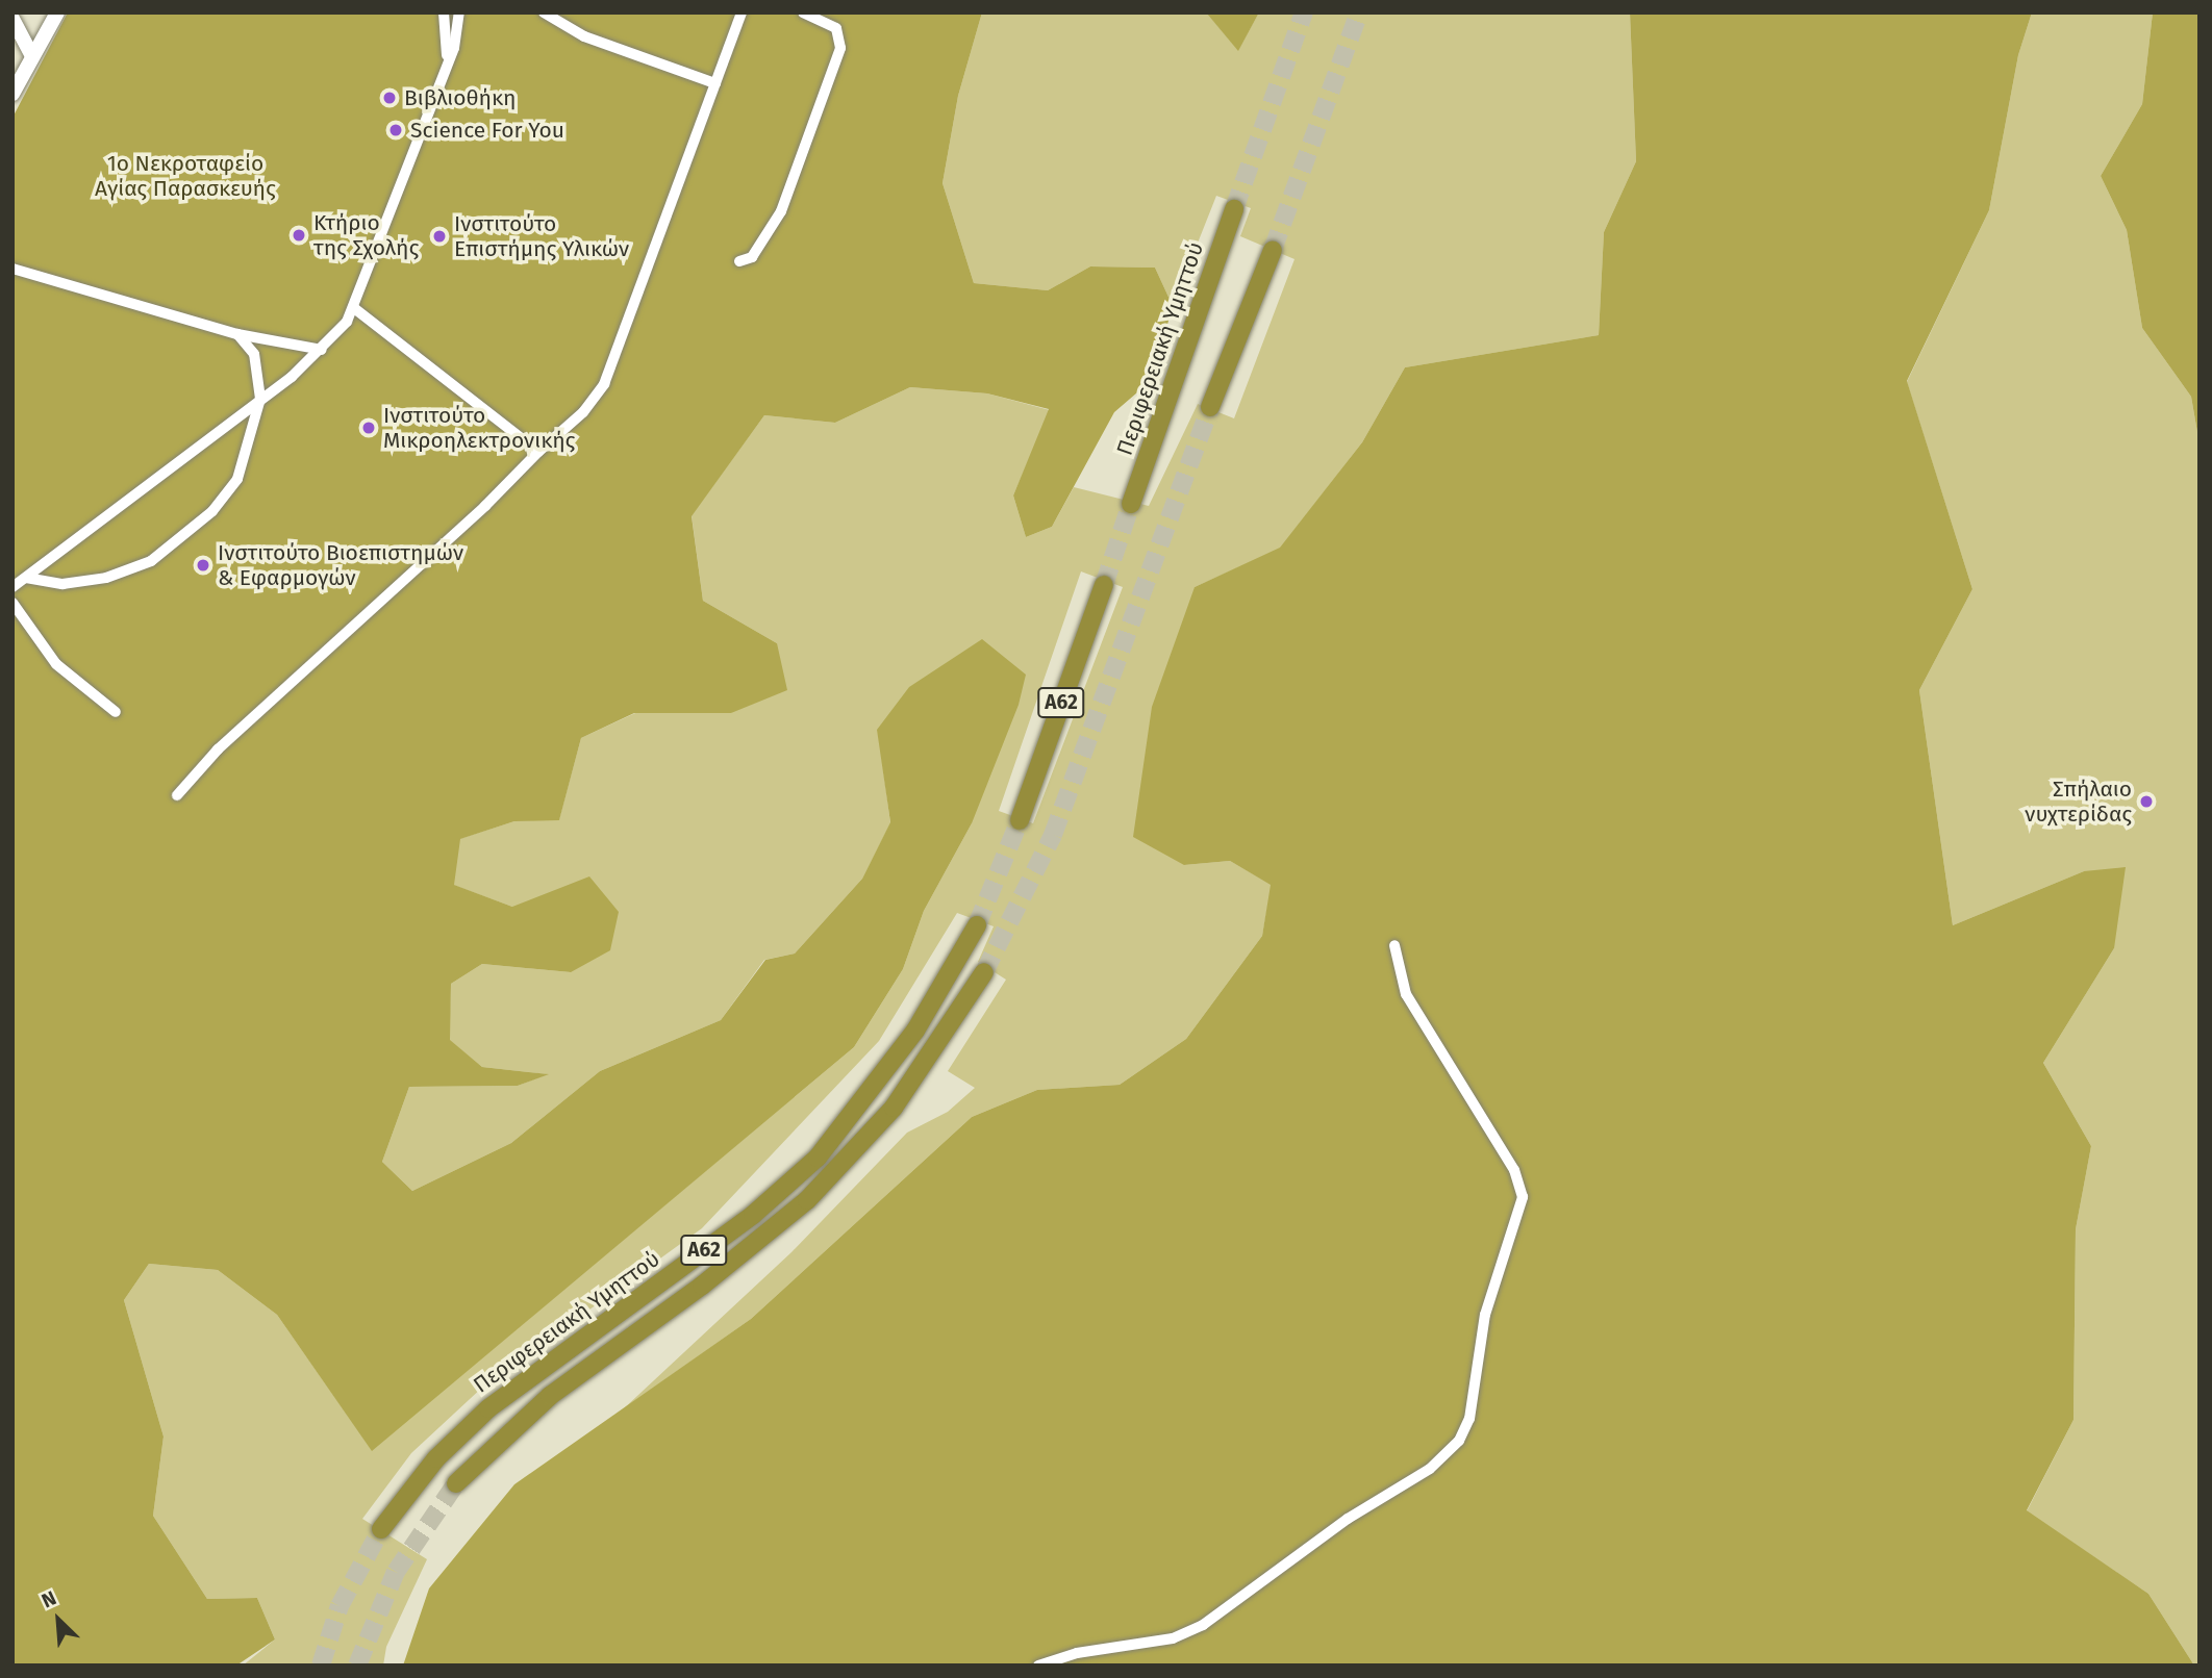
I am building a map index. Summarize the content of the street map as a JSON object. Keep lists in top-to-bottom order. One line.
{"streets":{"highway":["Περιφερειακή Υμηττού","Α62"]},"parks":["1ο Νεκροταφείο Αγίας Παρασκευής"],"places":["Βιβλιοθήκη","Science For You","Κτήριο της Σχολής","Ινστιτούτο Επιστήμης Υλικών","Ινστιτούτο Μικροηλεκτρονικής","Ινστιτούτο Βιοεπιστημών & Εφαρμογών","Σπήλαιο νυχτερίδας"],"north":"top left"}
